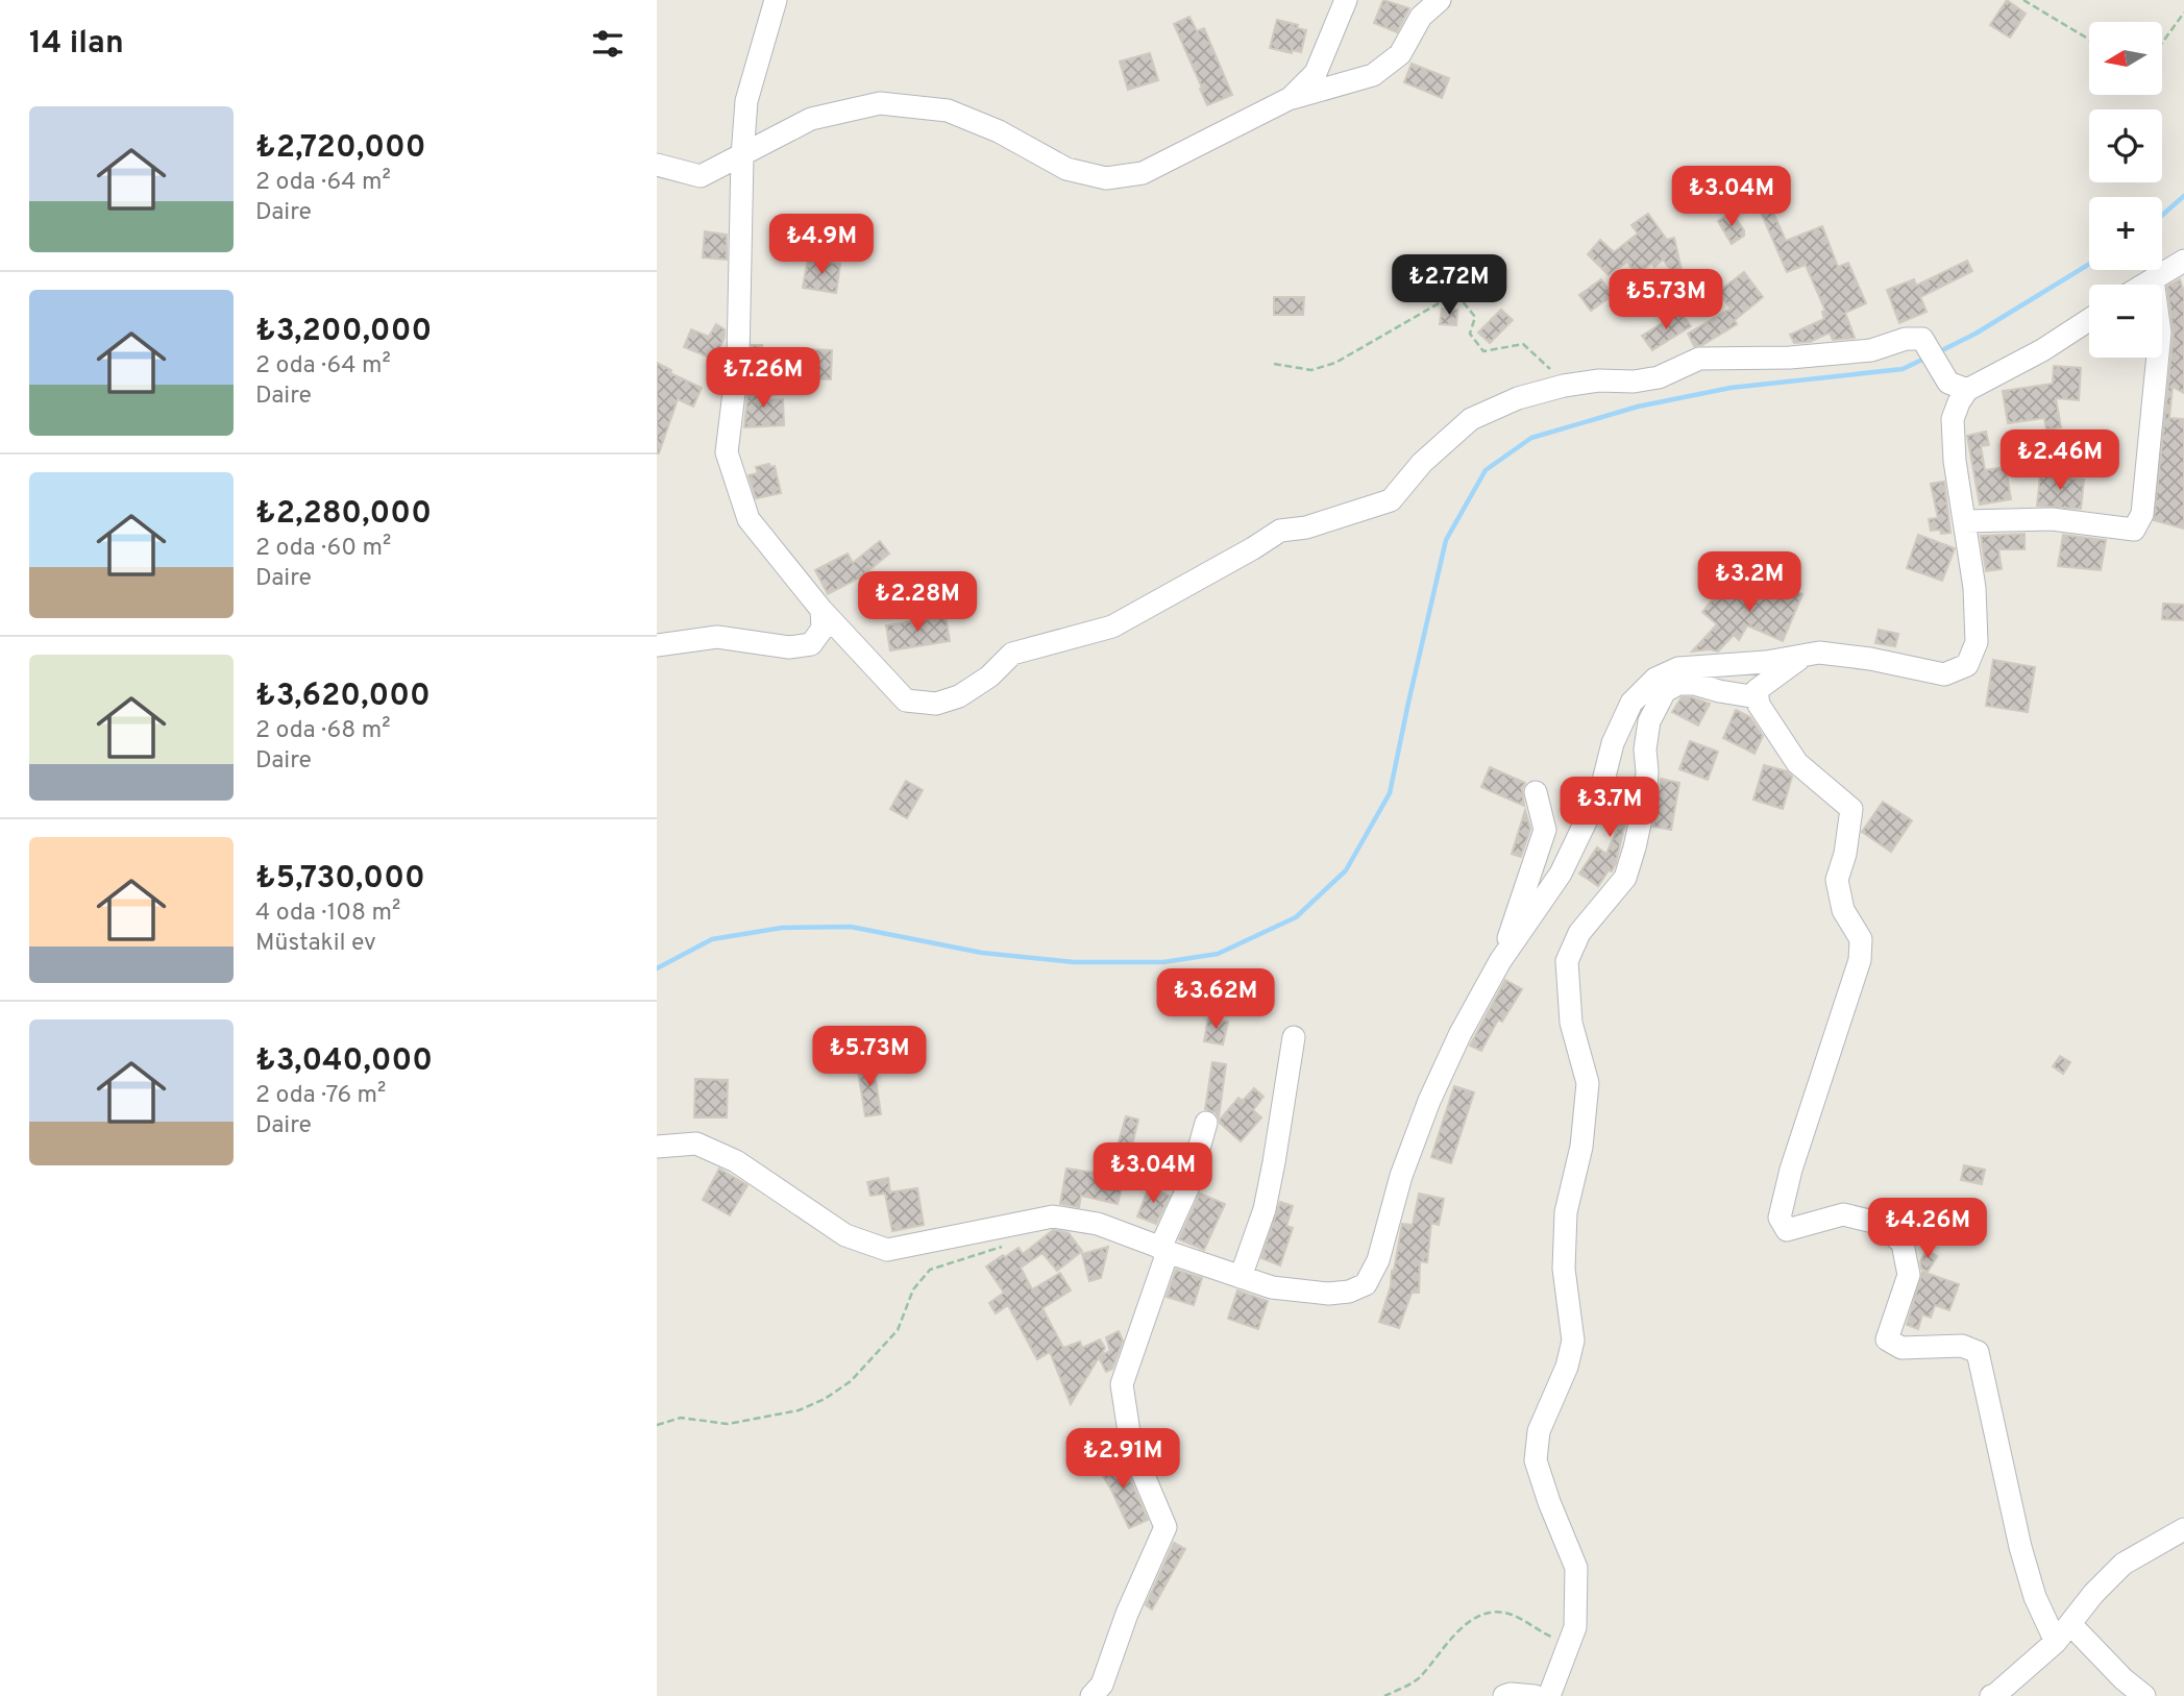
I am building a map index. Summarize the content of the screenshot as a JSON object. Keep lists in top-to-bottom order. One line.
{"north":"left","page":{"heading":"14 ilan","map_buttons":["+","−"],"list":[{"name":"₺2,720,000","note":"2 oda · 64 m² · Daire"},{"name":"₺3,200,000","note":"2 oda · 64 m² · Daire"},{"name":"₺2,280,000","note":"2 oda · 60 m² · Daire"},{"name":"₺3,620,000","note":"2 oda · 68 m² · Daire"},{"name":"₺5,730,000","note":"4 oda · 108 m² · Müstakil ev"},{"name":"₺3,040,000","note":"2 oda · 76 m² · Daire"}],"price":["₺3.04M","₺4.9M","₺2.72M","₺5.73M","₺7.26M","₺2.46M","₺3.2M","₺2.28M","₺3.7M","₺3.62M","₺5.73M","₺3.04M","₺4.26M","₺2.91M"]}}
